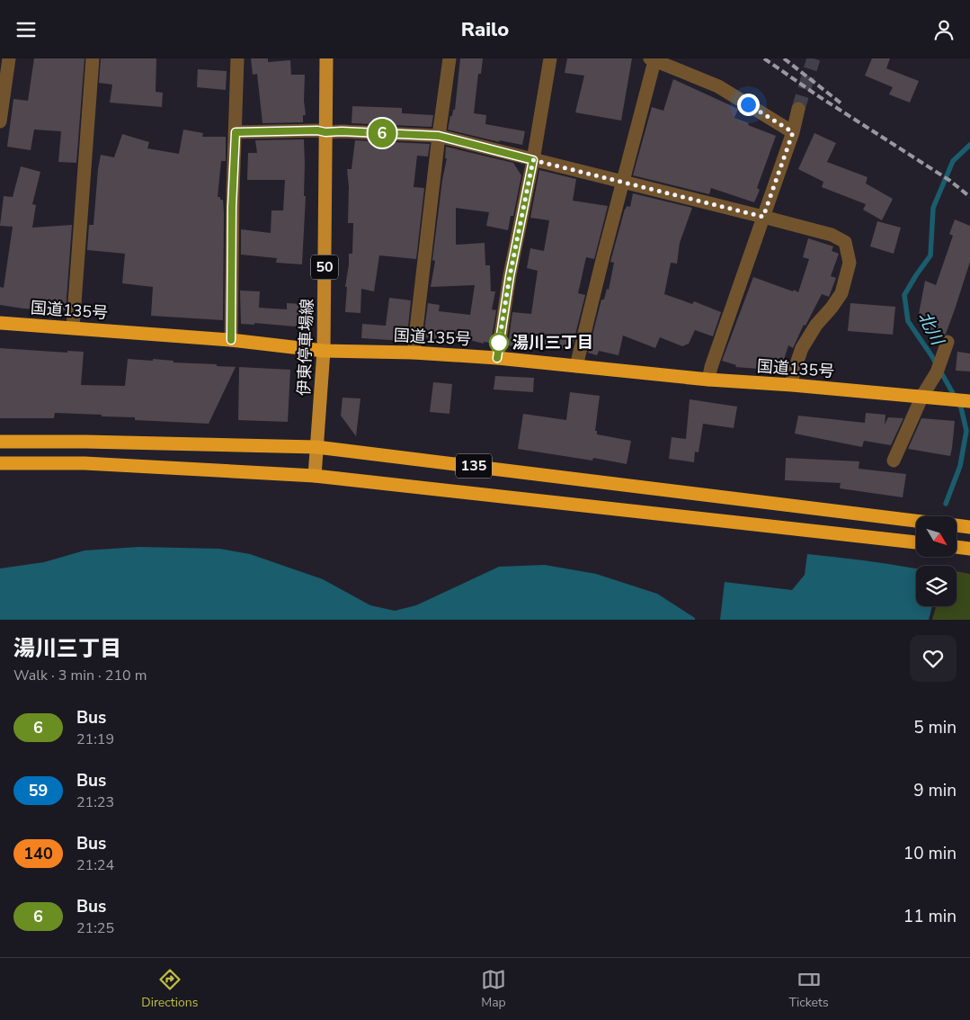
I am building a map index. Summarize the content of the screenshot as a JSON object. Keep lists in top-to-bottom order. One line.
{"streets":{"highway":["国道135号","135"],"main road":["50","伊東停車場線"]},"crossings":[["国道135号","伊東停車場線"],["伊東停車場線","135"]],"water":["北川"],"places":["湯川三丁目"],"lines":["bus line 6"],"north":"bottom right","page":{"header":"Railo","on_map":"6","heading":["湯川三丁目","Walk · 3 min · 210 m"],"list":[{"mark":"6","name":"Bus","note":"21:19","value":"5 min"},{"mark":"59","name":"Bus","note":"21:23","value":"9 min"},{"mark":"140","name":"Bus","note":"21:24","value":"10 min"},{"mark":"6","name":"Bus","note":"21:25","value":"11 min"}],"tabs":["Directions","Map","Tickets"]}}
